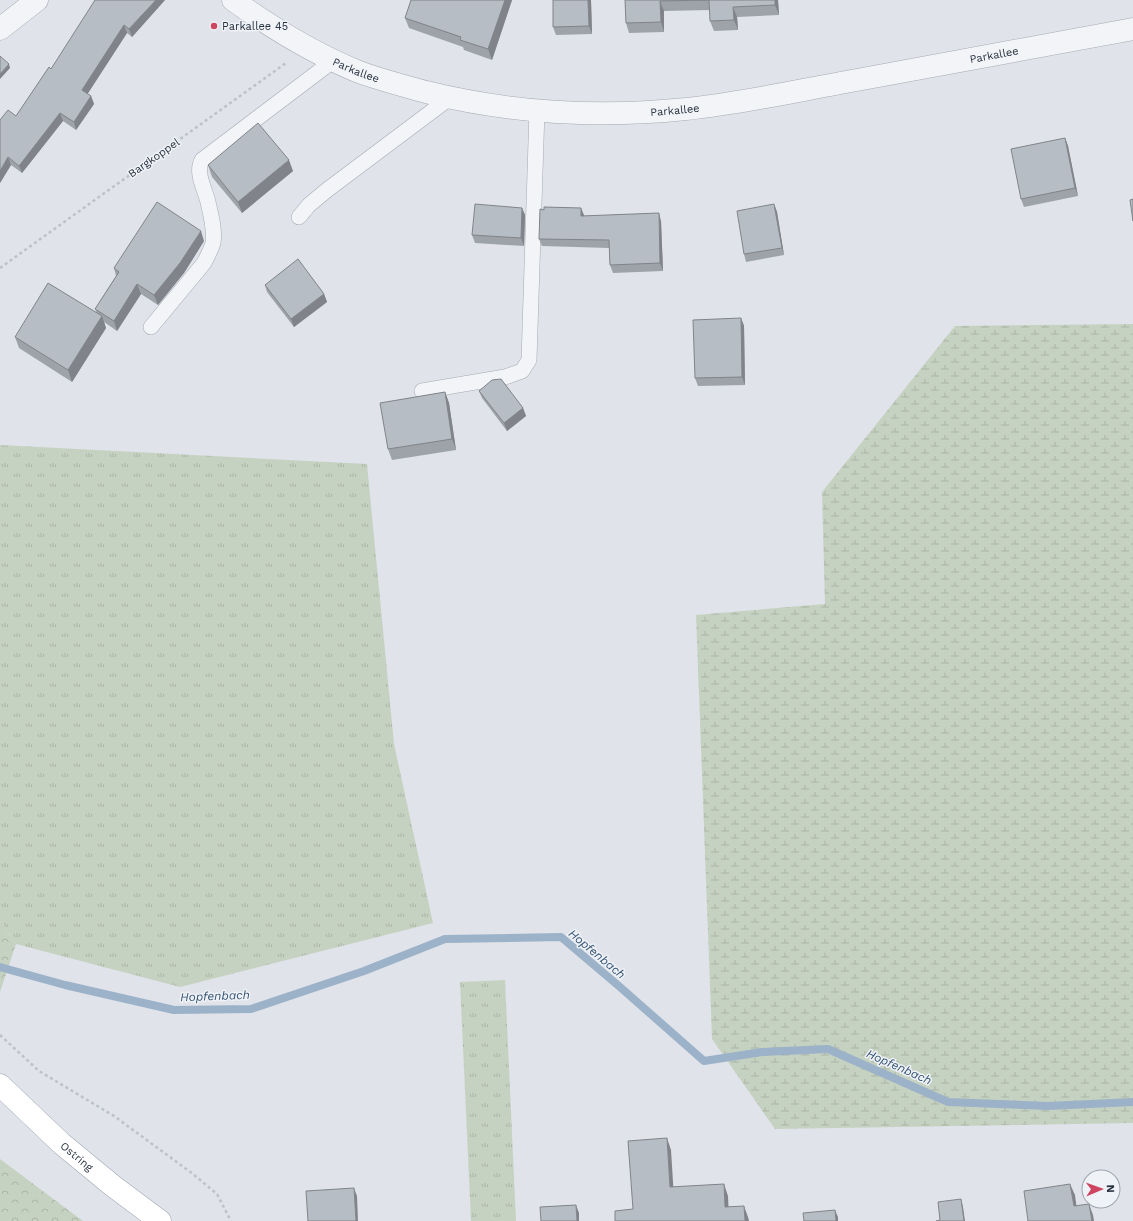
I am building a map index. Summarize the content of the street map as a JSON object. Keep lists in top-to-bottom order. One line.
{"streets":{"main road":["Ostring"],"street":["Parkallee"],"path":["Bargkoppel"]},"crossings":[["Parkallee","Bargkoppel"]],"water":["Hopfenbach"],"places":["Parkallee 45"],"north":"right"}
